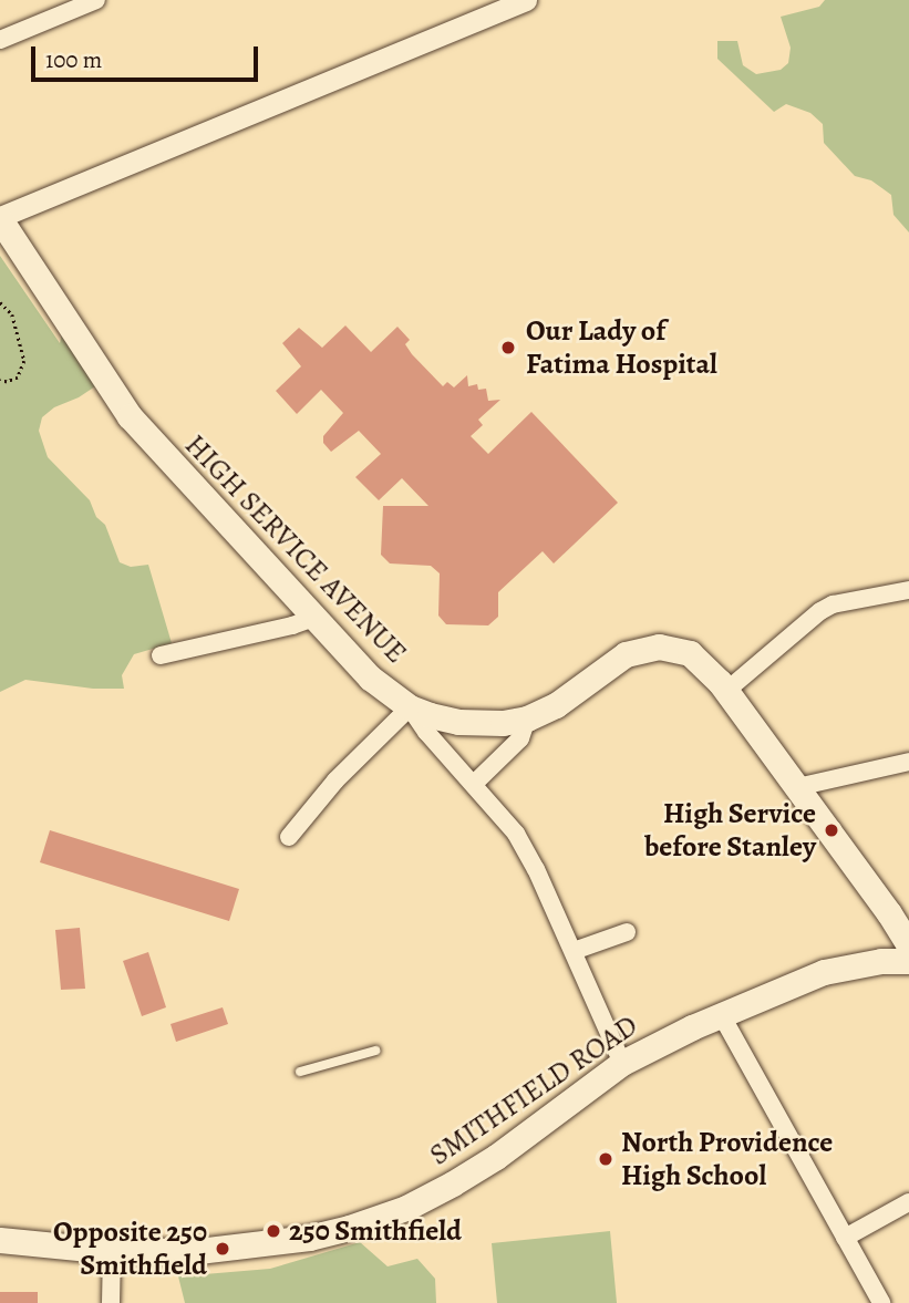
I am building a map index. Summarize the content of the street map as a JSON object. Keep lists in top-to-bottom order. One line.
{"streets":{"main road":["HIGH SERVICE AVENUE","SMITHFIELD ROAD"]},"places":["Our Lady of Fatima Hospital","High Service before Stanley","North Providence High School","250 Smithfield","Opposite 250 Smithfield"],"scale_bar":"100 m"}
